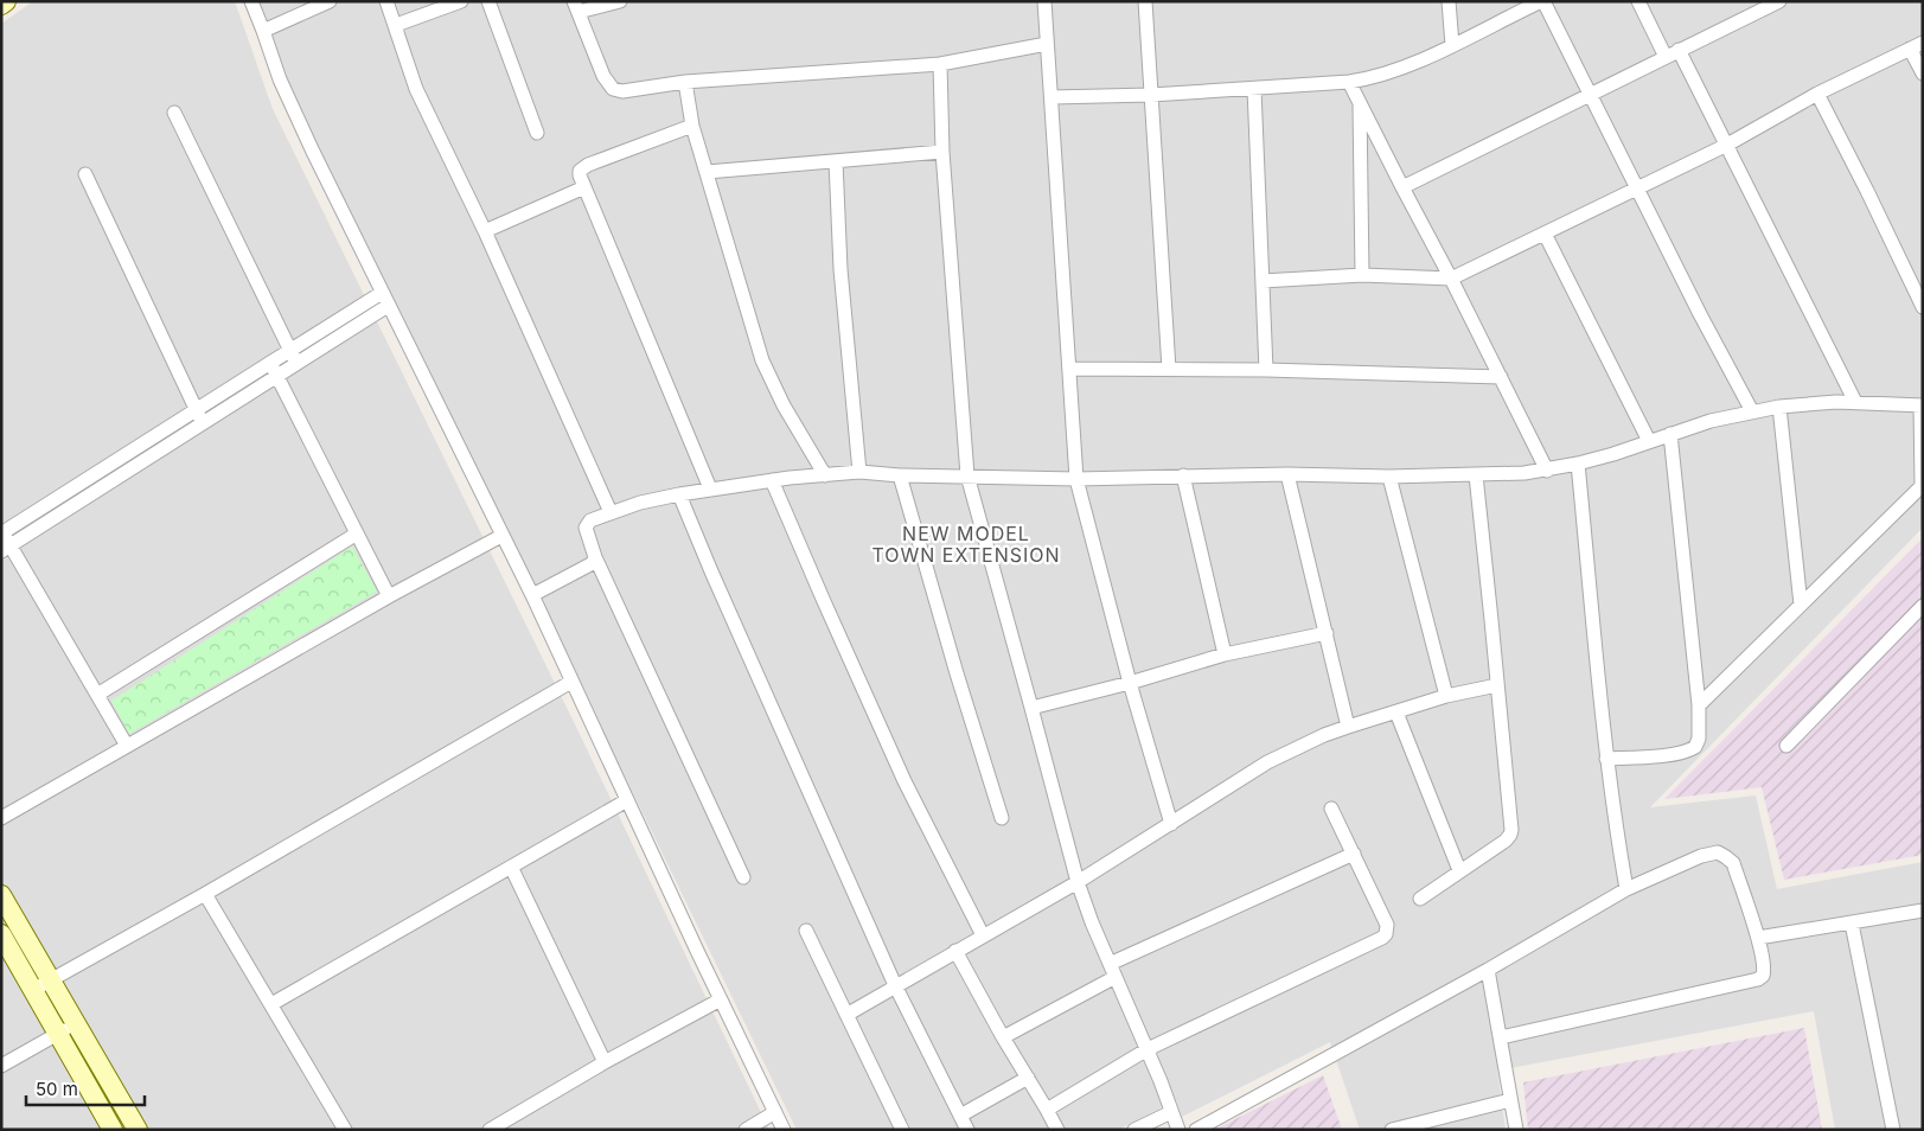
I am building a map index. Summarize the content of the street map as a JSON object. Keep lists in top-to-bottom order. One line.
{"districts":["NEW MODEL TOWN EXTENSION"],"scale_bar":"50 m"}
